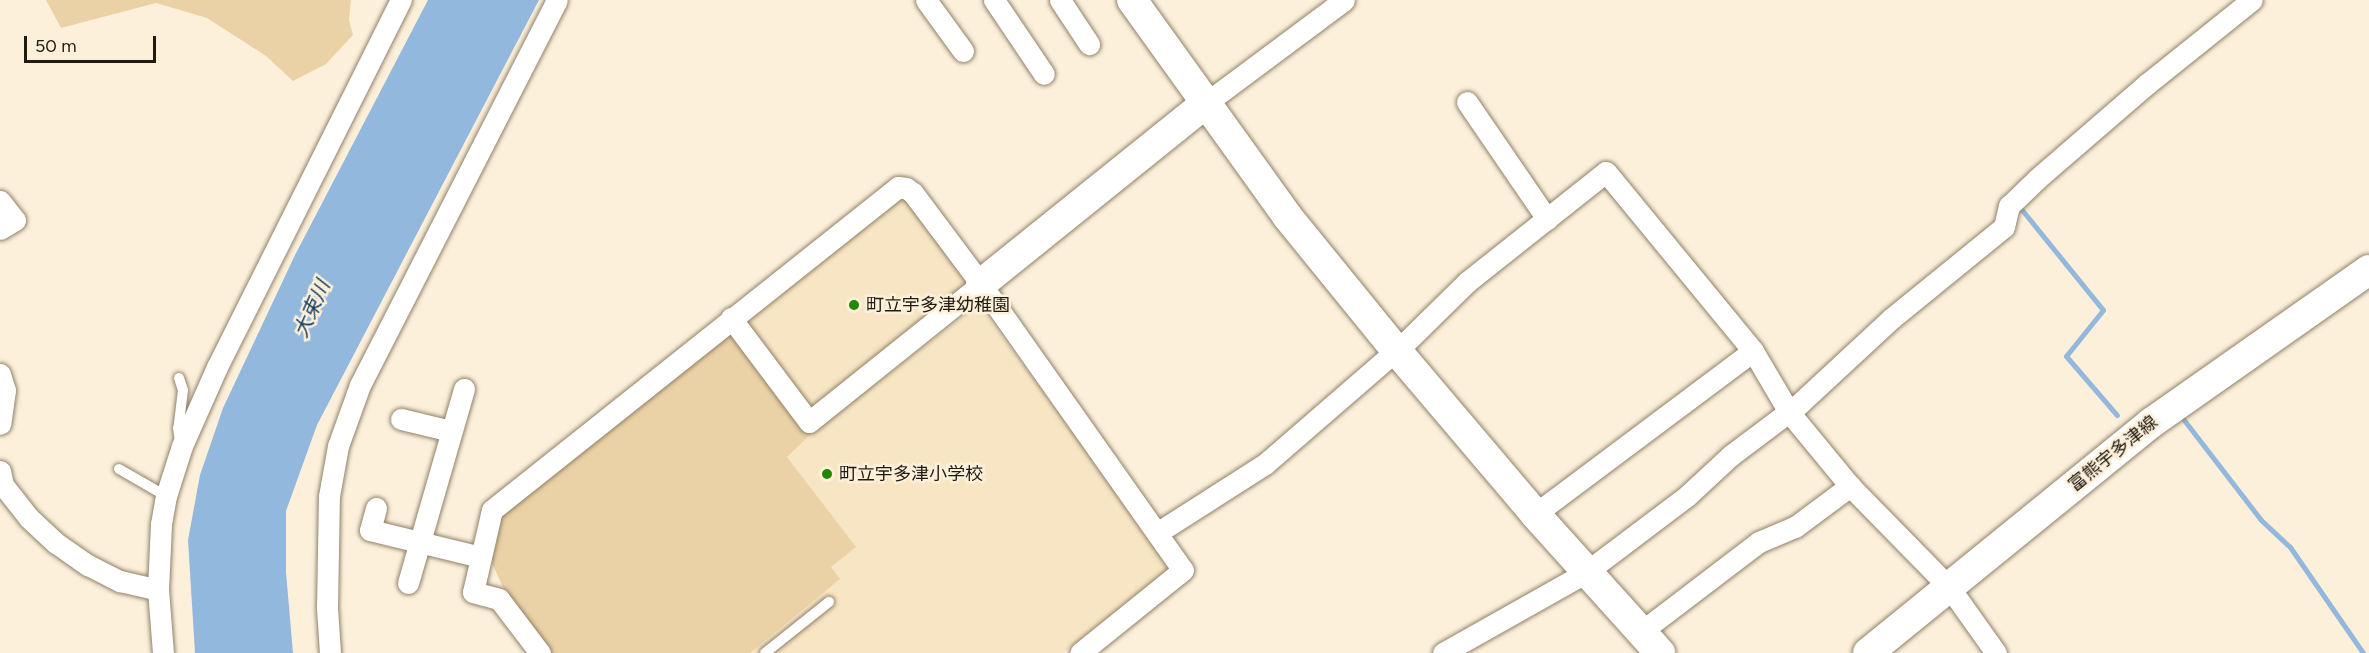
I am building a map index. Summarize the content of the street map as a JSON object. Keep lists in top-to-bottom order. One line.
{"streets":{"street":["富熊宇多津線"]},"water":["大束川"],"places":["町立宇多津幼稚園","町立宇多津小学校"],"scale_bar":"50 m"}
